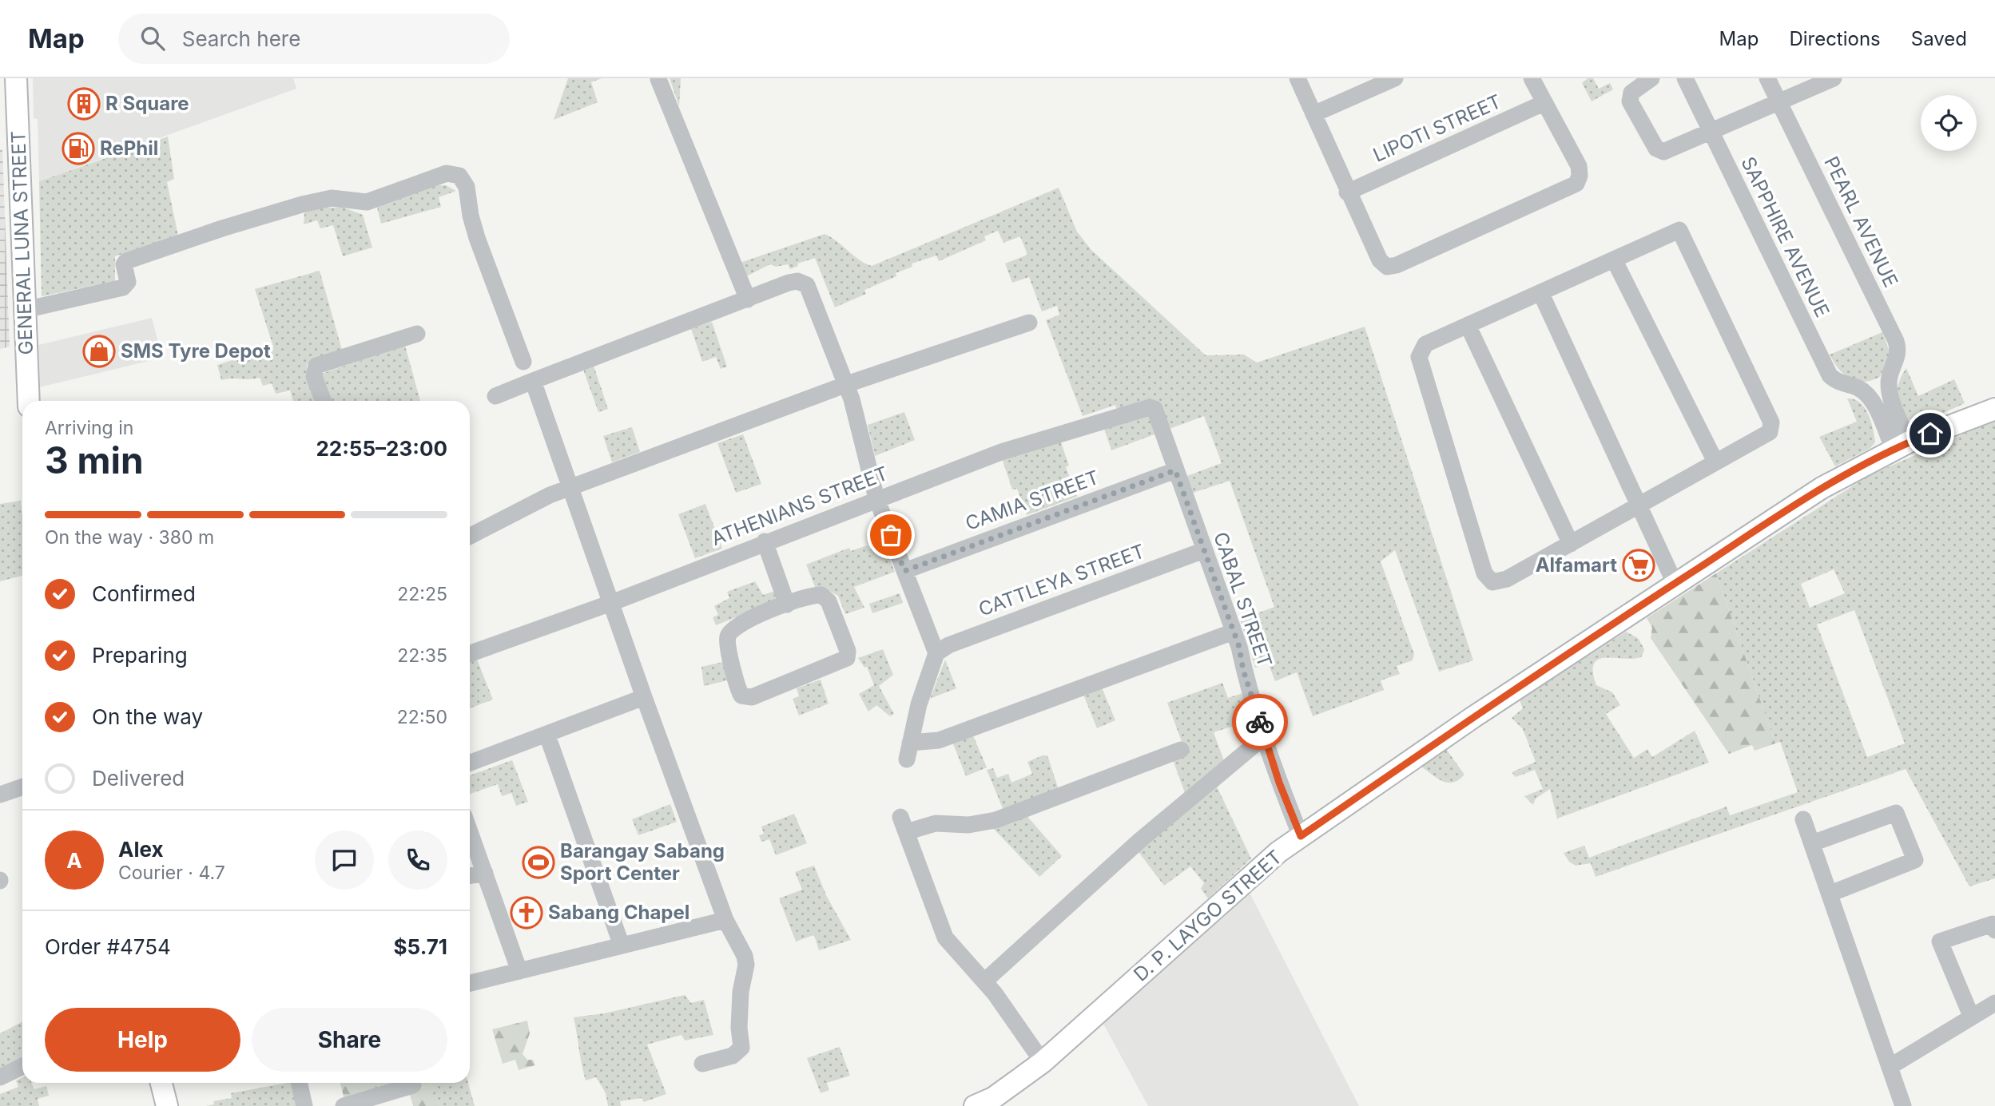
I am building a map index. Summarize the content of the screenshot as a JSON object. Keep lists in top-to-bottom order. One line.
{"streets":{"main road":["GENERAL LUNA STREET","D. P. LAYGO STREET"],"street":["LIPOTI STREET","PEARL AVENUE","SAPPHIRE AVENUE","CAMIA STREET","ATHENIANS STREET","CATTLEYA STREET","CABAL STREET"]},"crossings":[["CAMIA STREET","CABAL STREET"],["ATHENIANS STREET","CABAL STREET"],["CATTLEYA STREET","CABAL STREET"],["CABAL STREET","D. P. LAYGO STREET"]],"places":{"building":["R Square"],"fuel station":["RePhil"],"shop":["SMS Tyre Depot"],"supermarket":["Alfamart"],"sports":["Barangay Sabang Sport Center"],"church":["Sabang Chapel"]},"page":{"header":"Map","search":"Search here","nav":["Map","Directions","Saved"],"heading":["3 min","Arriving in","22:55–23:00"],"panel":["Alex","Courier · 4.7","Order #4754","$5.71"],"bar":"On the way · 380 m","list":[["Confirmed","22:25"],["Preparing","22:35"],["On the way","22:50"],"Delivered"],"round":"A","buttons":["Help","Share"]}}
